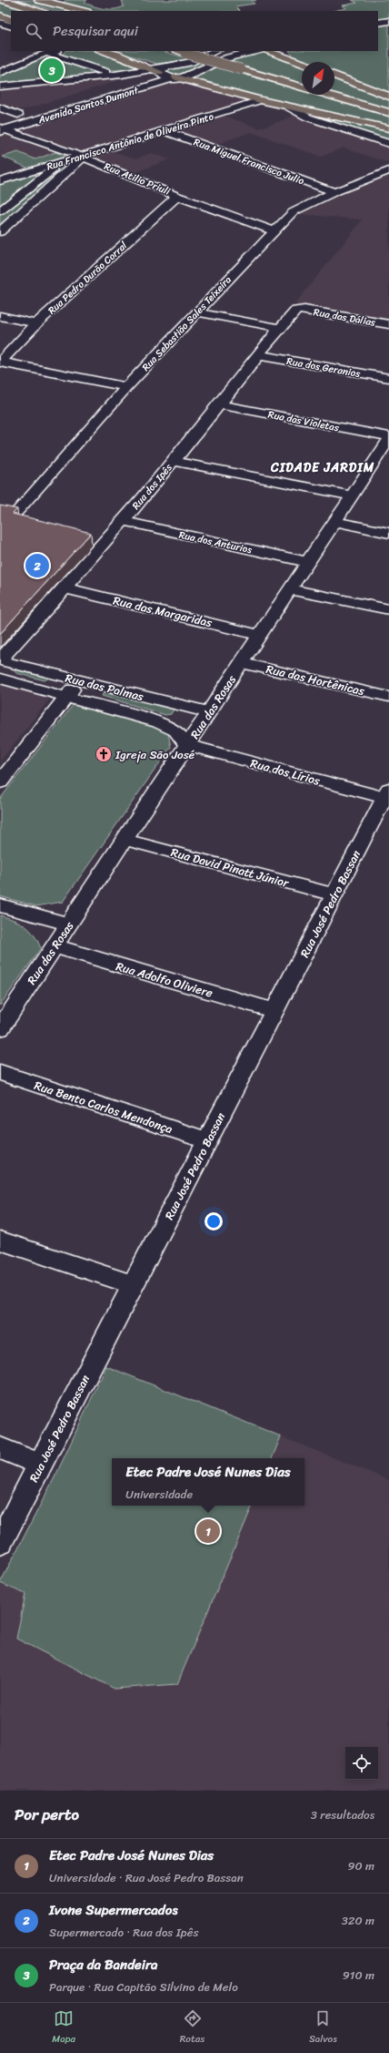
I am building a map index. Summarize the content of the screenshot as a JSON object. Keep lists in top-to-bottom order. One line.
{"streets":{"street":["Avenida Santos Dumont","Rua Francisco Antônio de Oliveira Pinto","Rua Miguel Francisco Julio","Rua Atilio Priuli","Rua Pedro Durão Corral","Rua das Dálias","Rua Sebastião Sales Teixeira","Rua dos Geranios","Rua das Violetas","Rua dos Ipês","Rua dos Anturios","Rua das Margaridas","Rua das Hortênicas","Rua das Palmas","Rua das Rosas","Rua dos Lírios","Rua David Pinatt Júnior","Rua José Pedro Bassan","Rua Adolfo Oliviere","Rua Bento Carlos Mendonça"]},"crossings":[["Avenida Santos Dumont","Rua Atilio Priuli"],["Rua Francisco Antônio de Oliveira Pinto","Rua Miguel Francisco Julio"],["Rua Francisco Antônio de Oliveira Pinto","Rua Atilio Priuli"],["Rua Miguel Francisco Julio","Rua Sebastião Sales Teixeira"],["Rua Atilio Priuli","Rua Pedro Durão Corral"],["Rua Atilio Priuli","Rua Sebastião Sales Teixeira"],["Rua das Dálias","Rua dos Ipês"],["Rua dos Geranios","Rua dos Ipês"],["Rua das Violetas","Rua dos Ipês"],["Rua das Violetas","Rua das Rosas"],["Rua dos Ipês","Rua dos Anturios"],["Rua dos Ipês","Rua das Margaridas"],["Rua dos Ipês","Rua das Palmas"],["Rua dos Anturios","Rua das Rosas"],["Rua das Margaridas","Rua das Rosas"],["Rua das Hortênicas","Rua das Rosas"],["Rua das Palmas","Rua das Rosas"],["Rua das Palmas","Rua dos Lírios"],["Rua das Rosas","Rua dos Lírios"],["Rua das Rosas","Rua David Pinatt Júnior"],["Rua das Rosas","Rua Adolfo Oliviere"],["Rua dos Lírios","Rua José Pedro Bassan"],["Rua David Pinatt Júnior","Rua José Pedro Bassan"],["Rua José Pedro Bassan","Rua Adolfo Oliviere"],["Rua José Pedro Bassan","Rua Bento Carlos Mendonça"]],"districts":["CIDADE JARDIM"],"places":{"church":["Igreja São José"]},"north":"top right","page":{"search":"Pesquisar aqui","pins":["3","2","1"],"popup":["Etec Padre José Nunes Dias","Universidade"],"heading":["Por perto","3 resultados"],"list":[{"mark":"1","name":"Etec Padre José Nunes Dias","note":"Universidade · Rua José Pedro Bassan","value":"90 m"},{"mark":"2","name":"Ivone Supermercados","note":"Supermercado · Rua dos Ipês","value":"320 m"},{"mark":"3","name":"Praça da Bandeira","note":"Parque · Rua Capitão Silvino de Melo","value":"910 m"}],"nav":["Mapa","Rotas","Salvos"]}}
